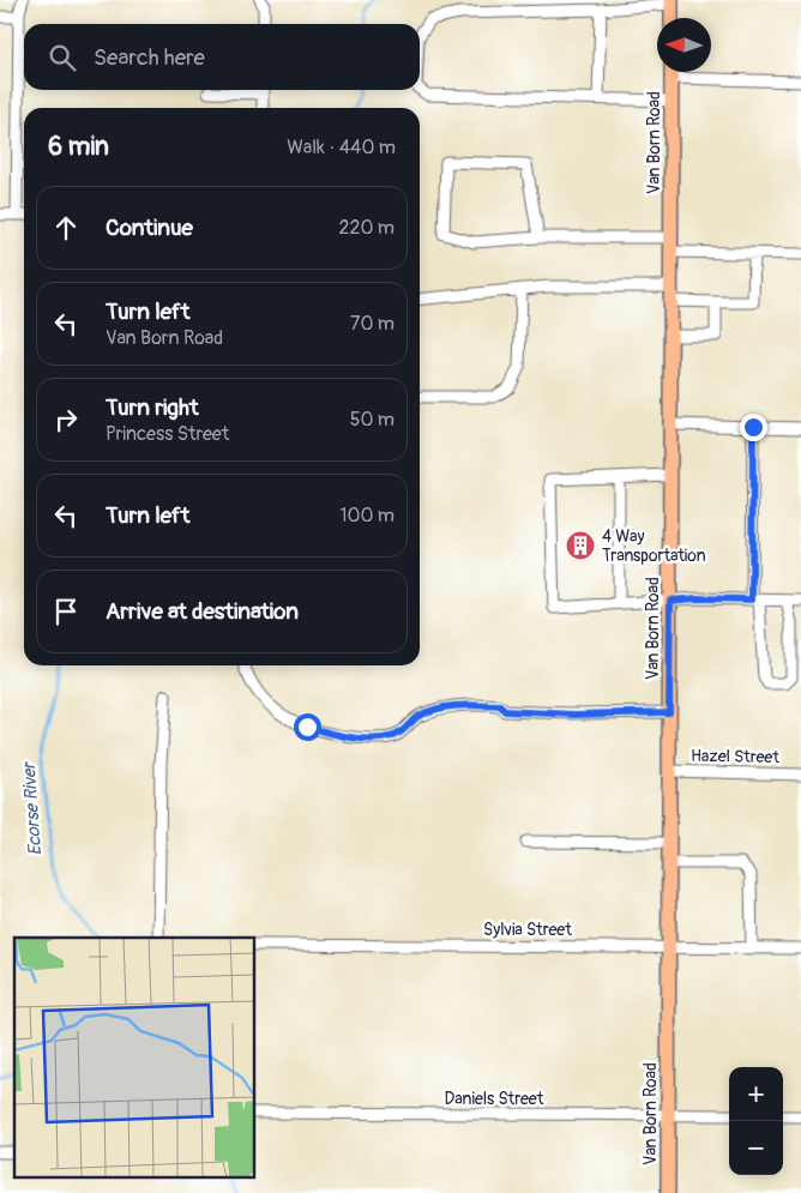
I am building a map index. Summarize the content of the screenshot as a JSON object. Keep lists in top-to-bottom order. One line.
{"streets":{"main road":["Van Born Road"],"street":["Hazel Street","Sylvia Street","Daniels Street"]},"crossings":[["Van Born Road","Hazel Street"],["Van Born Road","Sylvia Street"],["Van Born Road","Daniels Street"]],"water":["Ecorse River"],"places":{"building":["4 Way Transportation"]},"north":"left","page":{"search":"Search here","heading":["6 min","Walk · 440 m"],"list":[["Continue","220 m"],["Turn left","Van Born Road","70 m"],["Turn right","Princess Street","50 m"],["Turn left","100 m"],"Arrive at destination"],"map_buttons":["+","−"]}}
